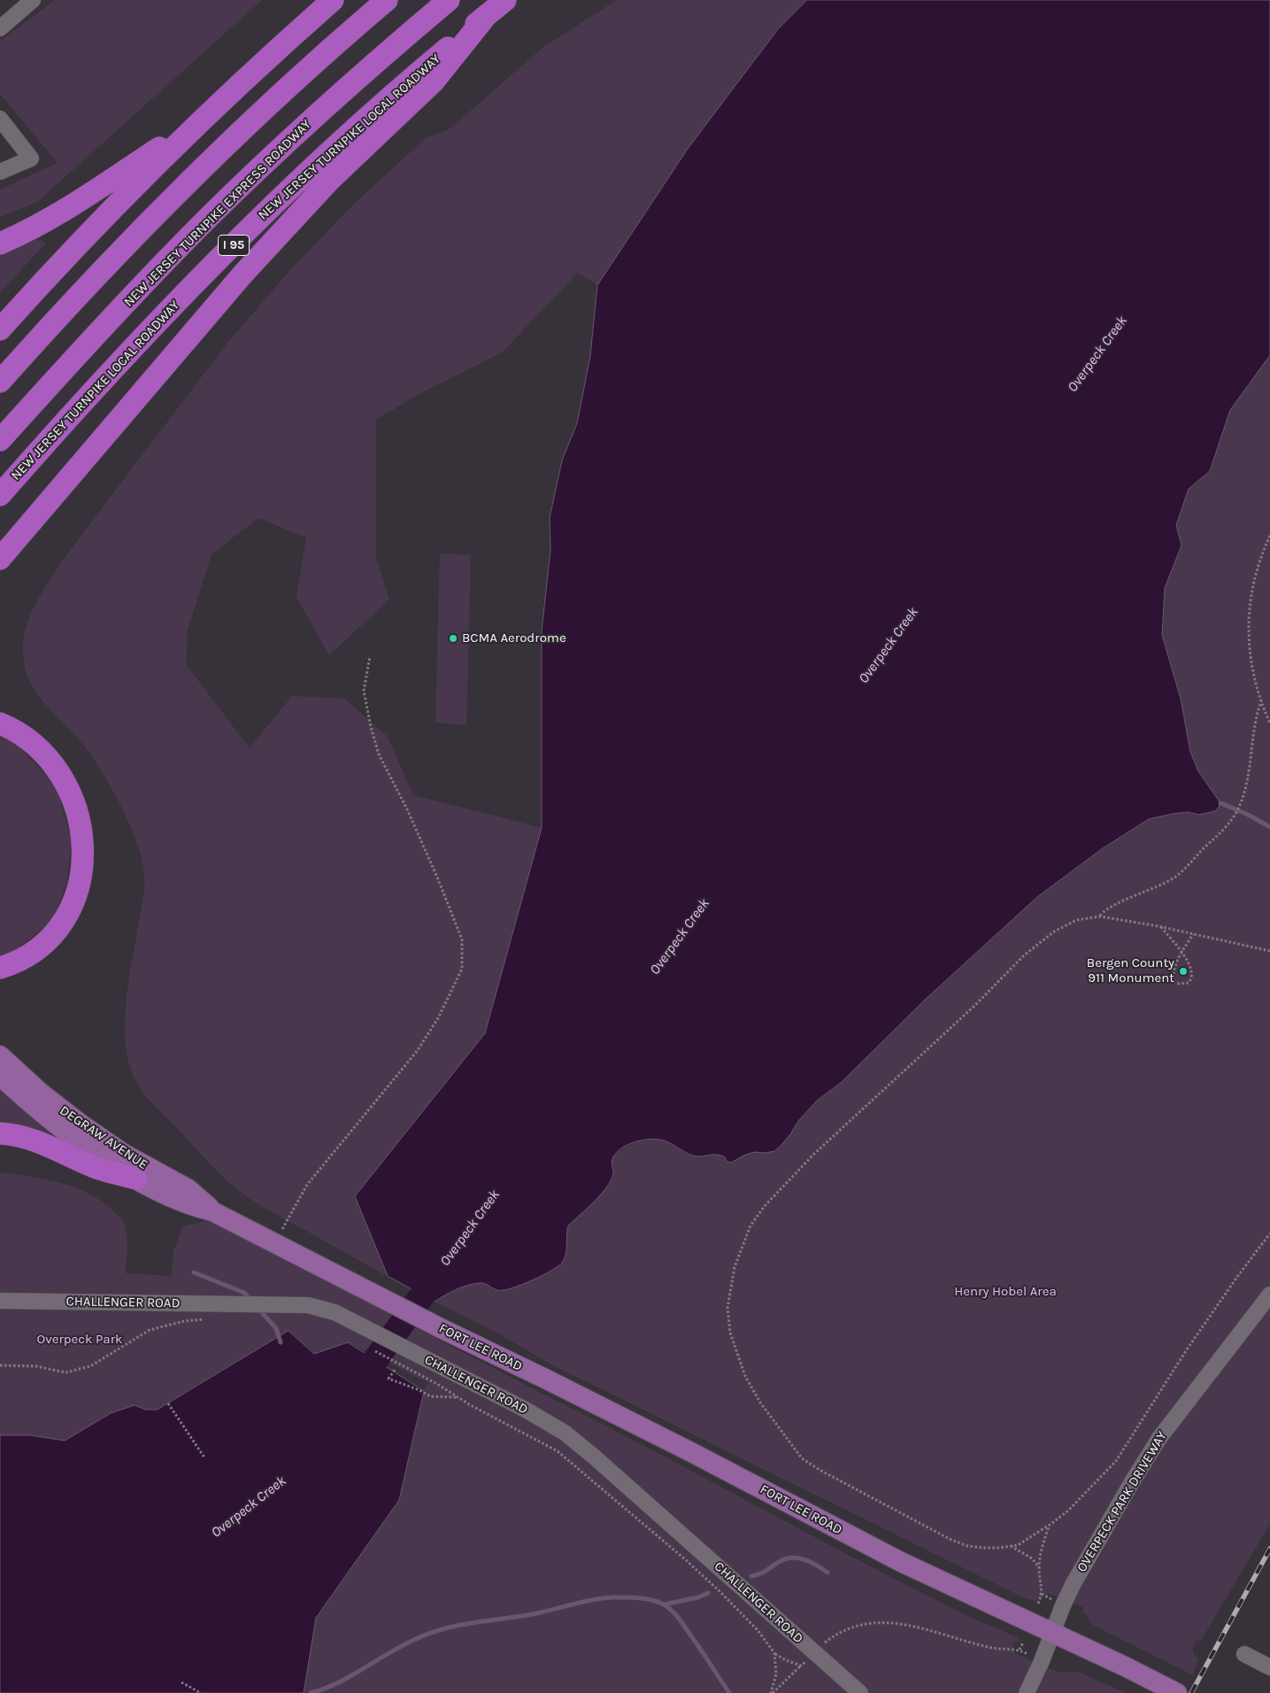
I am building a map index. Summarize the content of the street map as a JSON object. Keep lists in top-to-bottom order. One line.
{"streets":{"highway":["NEW JERSEY TURNPIKE LOCAL ROADWAY","NEW JERSEY TURNPIKE EXPRESS ROADWAY","I 95"],"main road":["DEGRAW AVENUE","FORT LEE ROAD"],"street":["CHALLENGER ROAD","OVERPECK PARK DRIVEWAY"]},"crossings":[["DEGRAW AVENUE","FORT LEE ROAD"],["FORT LEE ROAD","OVERPECK PARK DRIVEWAY"]],"water":["Overpeck Creek"],"parks":["Henry Hobel Area","Overpeck Park"],"places":["BCMA Aerodrome","Bergen County 911 Monument"]}
